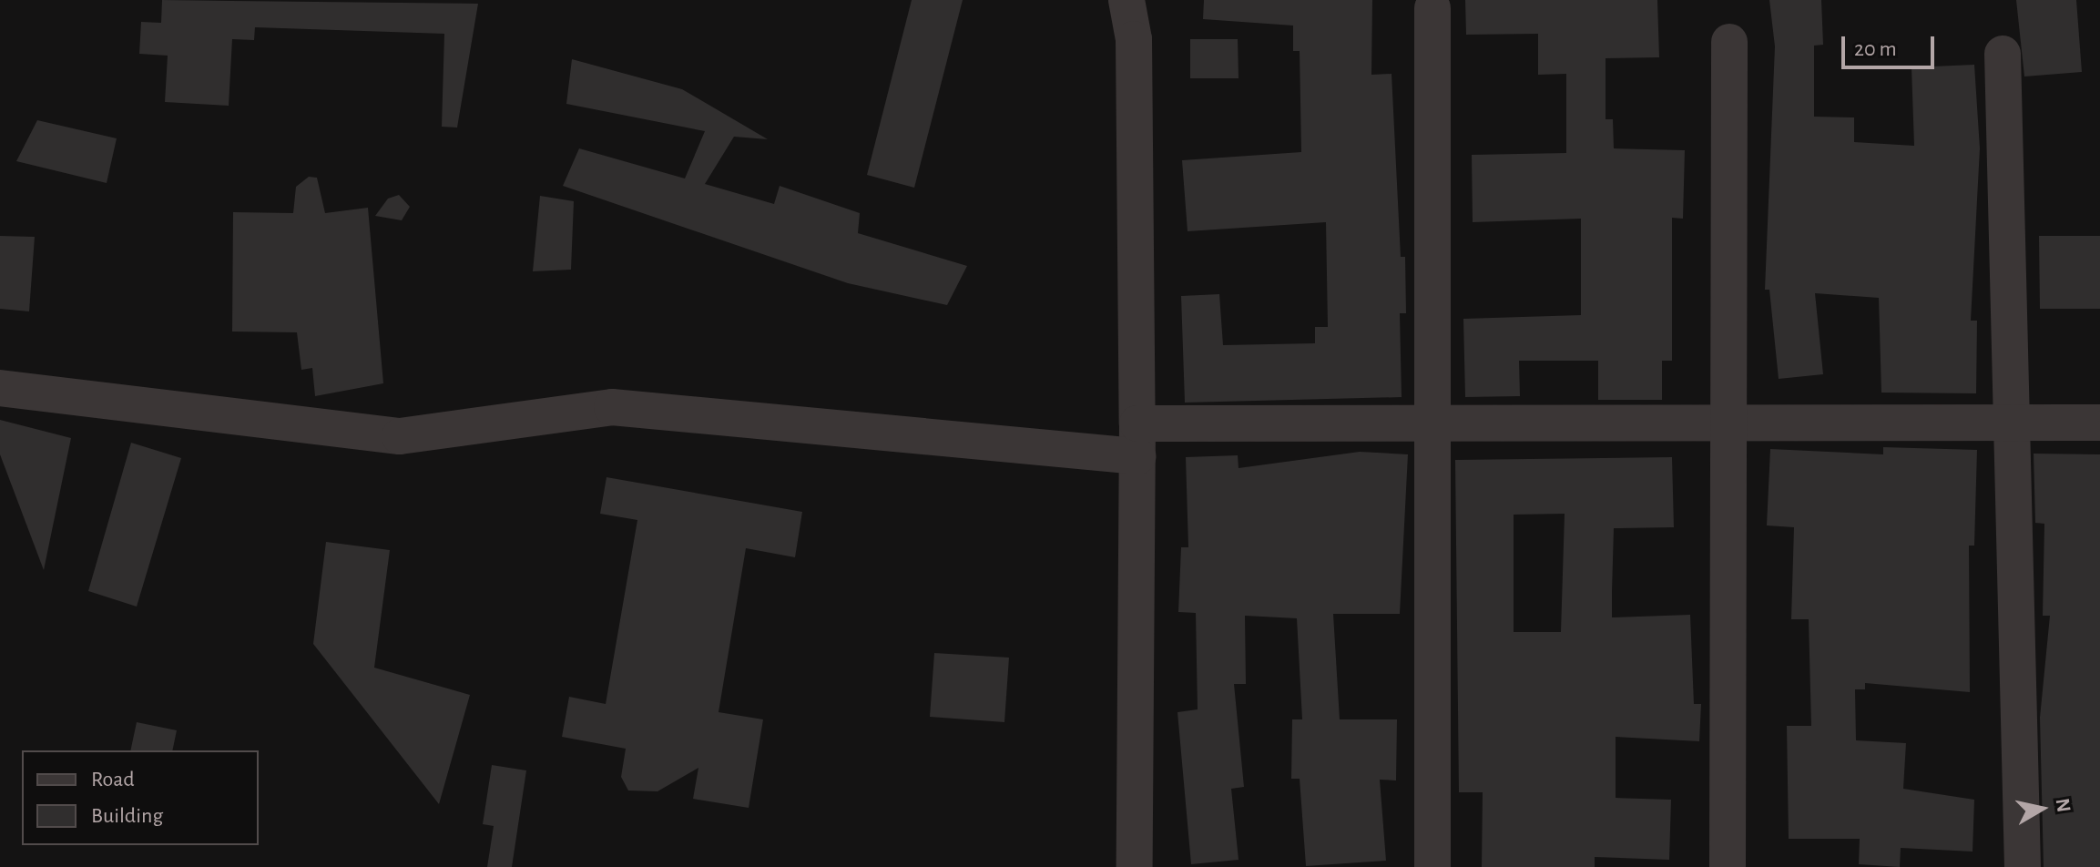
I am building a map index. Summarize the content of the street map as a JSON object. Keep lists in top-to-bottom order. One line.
{"legend":["Road","Building"],"scale_bar":"20 m","north":"right"}
